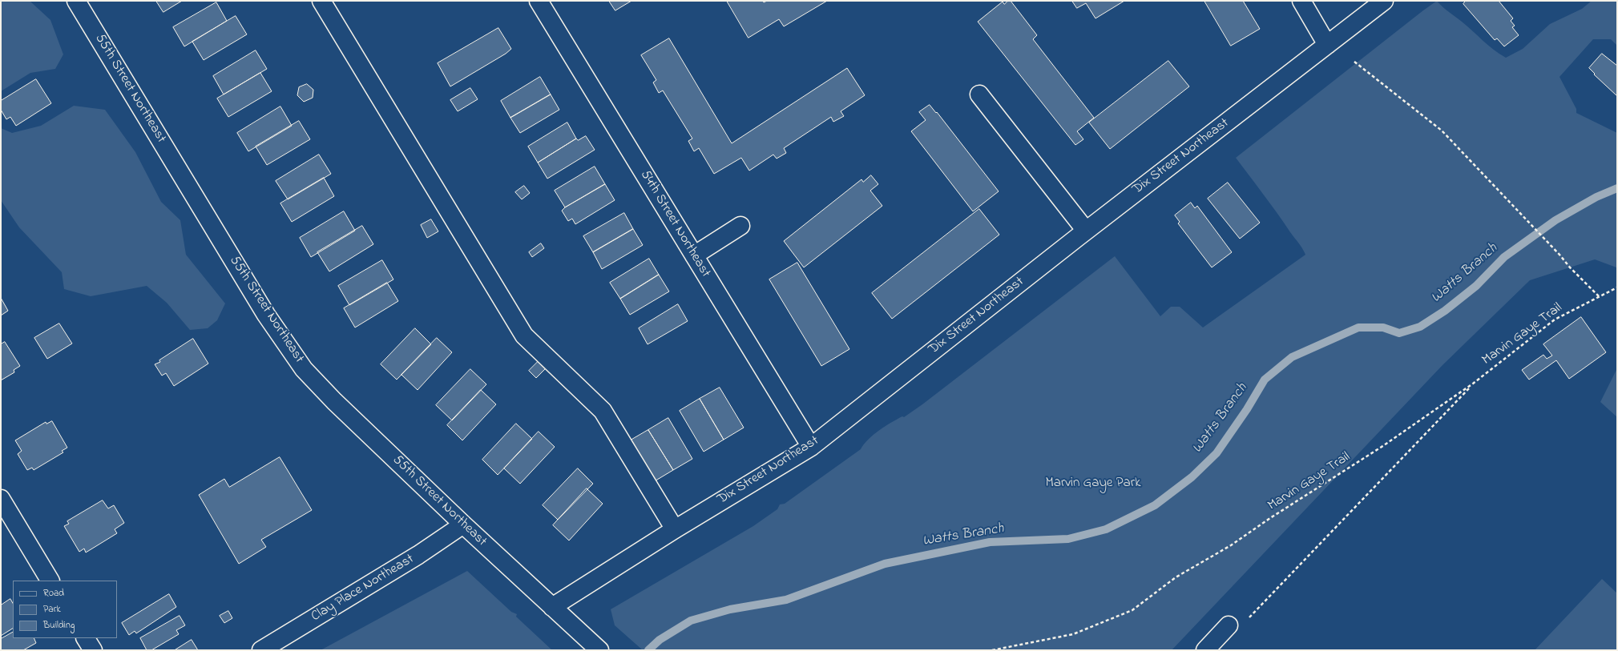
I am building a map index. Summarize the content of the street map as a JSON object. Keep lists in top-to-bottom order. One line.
{"streets":{"street":["55th Street Northeast","Dix Street Northeast","54th Street Northeast","Clay Place Northeast"],"path":["Marvin Gaye Trail"]},"crossings":[["55th Street Northeast","Dix Street Northeast"],["55th Street Northeast","Clay Place Northeast"],["Dix Street Northeast","54th Street Northeast"]],"water":["Watts Branch"],"parks":["Marvin Gaye Park"],"legend":["Road","Park","Building"]}
